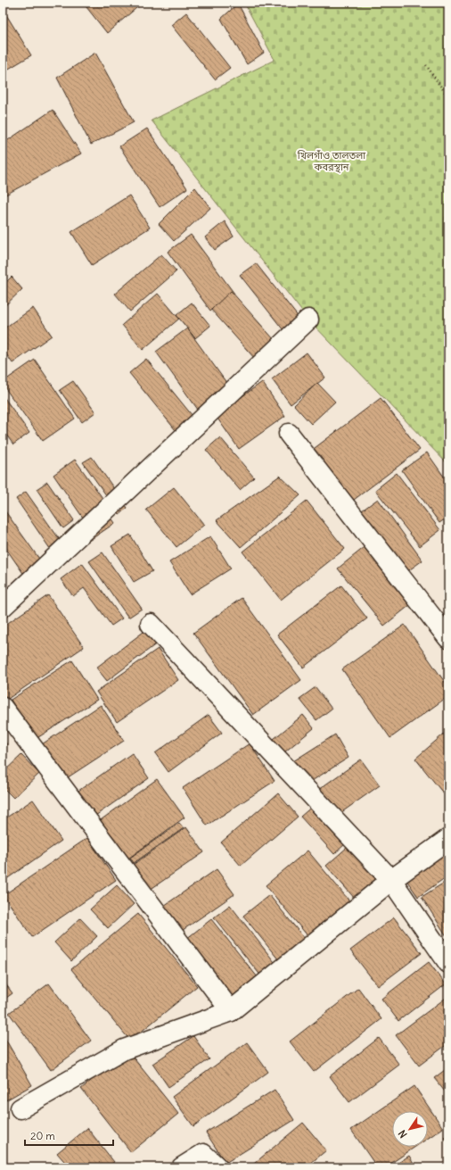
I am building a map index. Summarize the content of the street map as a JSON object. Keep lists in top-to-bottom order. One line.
{"parks":["খিলগাঁও তালতলা কবরস্থান"],"scale_bar":"20 m","north":"bottom left"}
